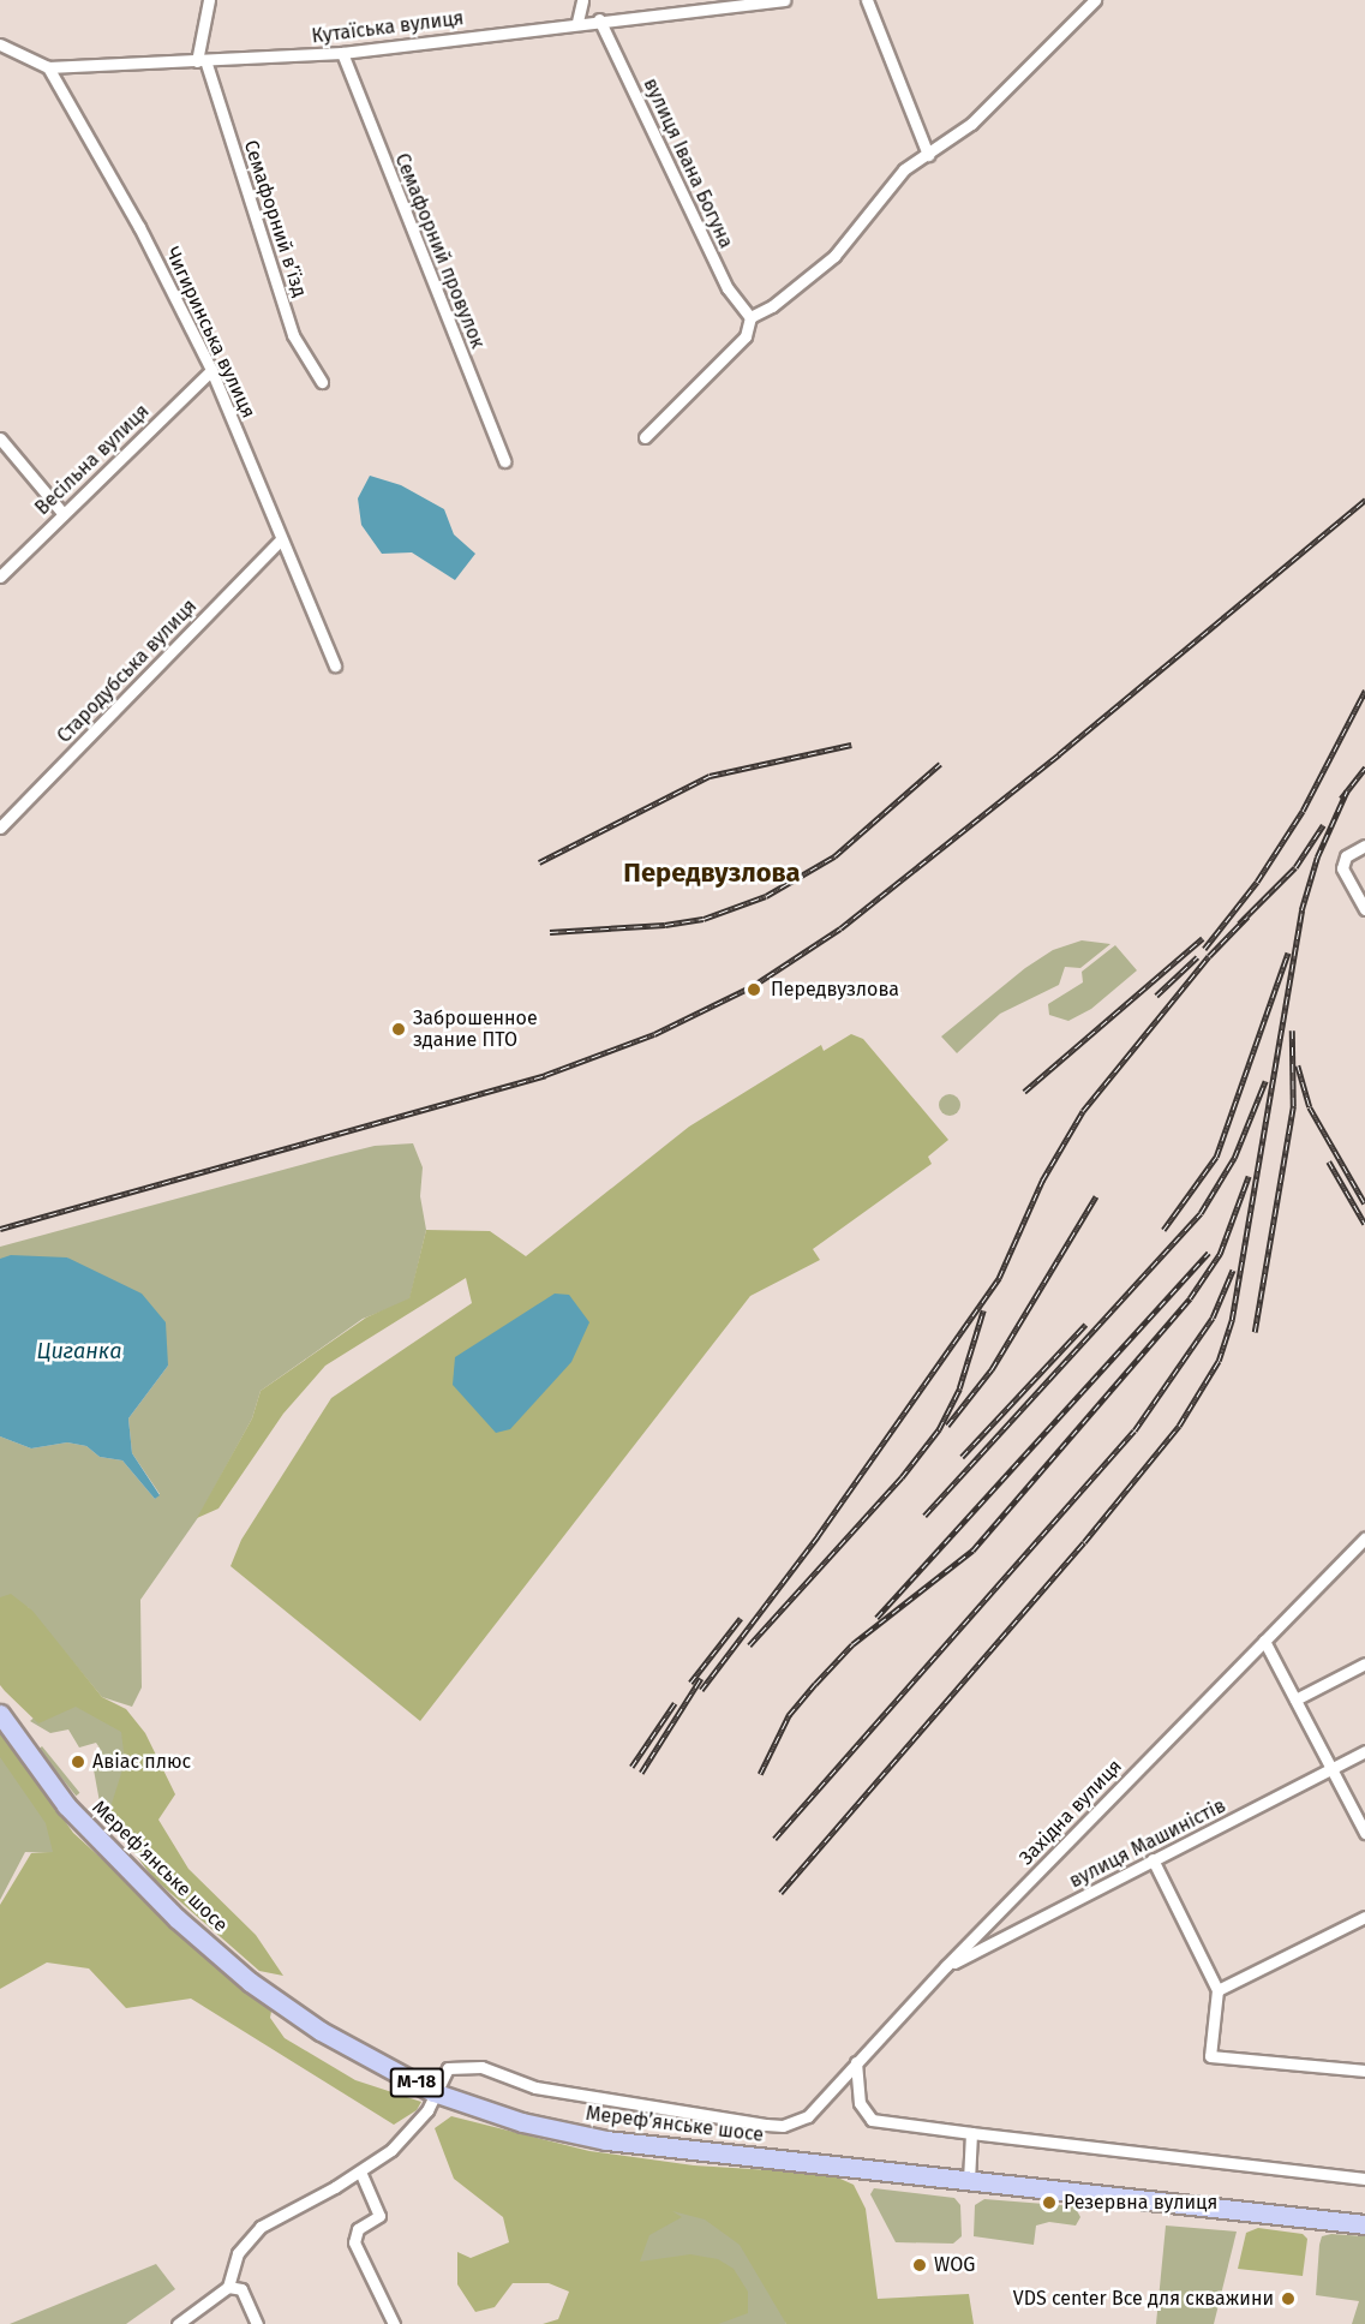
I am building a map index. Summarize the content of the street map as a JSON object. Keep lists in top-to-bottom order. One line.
{"streets":{"highway":["Мереф’янське шосе","М-18"],"street":["Кутаїська вулиця","вулиця Івана Богуна","Семафорний в’їзд","Семафорний провулок","Чигиринська вулиця","Весільна вулиця","Стародубська вулиця","Західна вулиця","вулиця Машиністів"]},"crossings":[["Кутаїська вулиця","вулиця Івана Богуна"],["Кутаїська вулиця","Семафорний в’їзд"],["Кутаїська вулиця","Семафорний провулок"],["Кутаїська вулиця","Чигиринська вулиця"],["Чигиринська вулиця","Весільна вулиця"],["Чигиринська вулиця","Стародубська вулиця"],["Західна вулиця","вулиця Машиністів"],["Західна вулиця","Мереф’янське шосе"]],"districts":["Передвузлова"],"water":["Циганка"],"places":["Передвузлова","Заброшенное здание ПТО","Авіас плюс","Резервна вулиця","WOG","VDS center Все для скважини"]}
